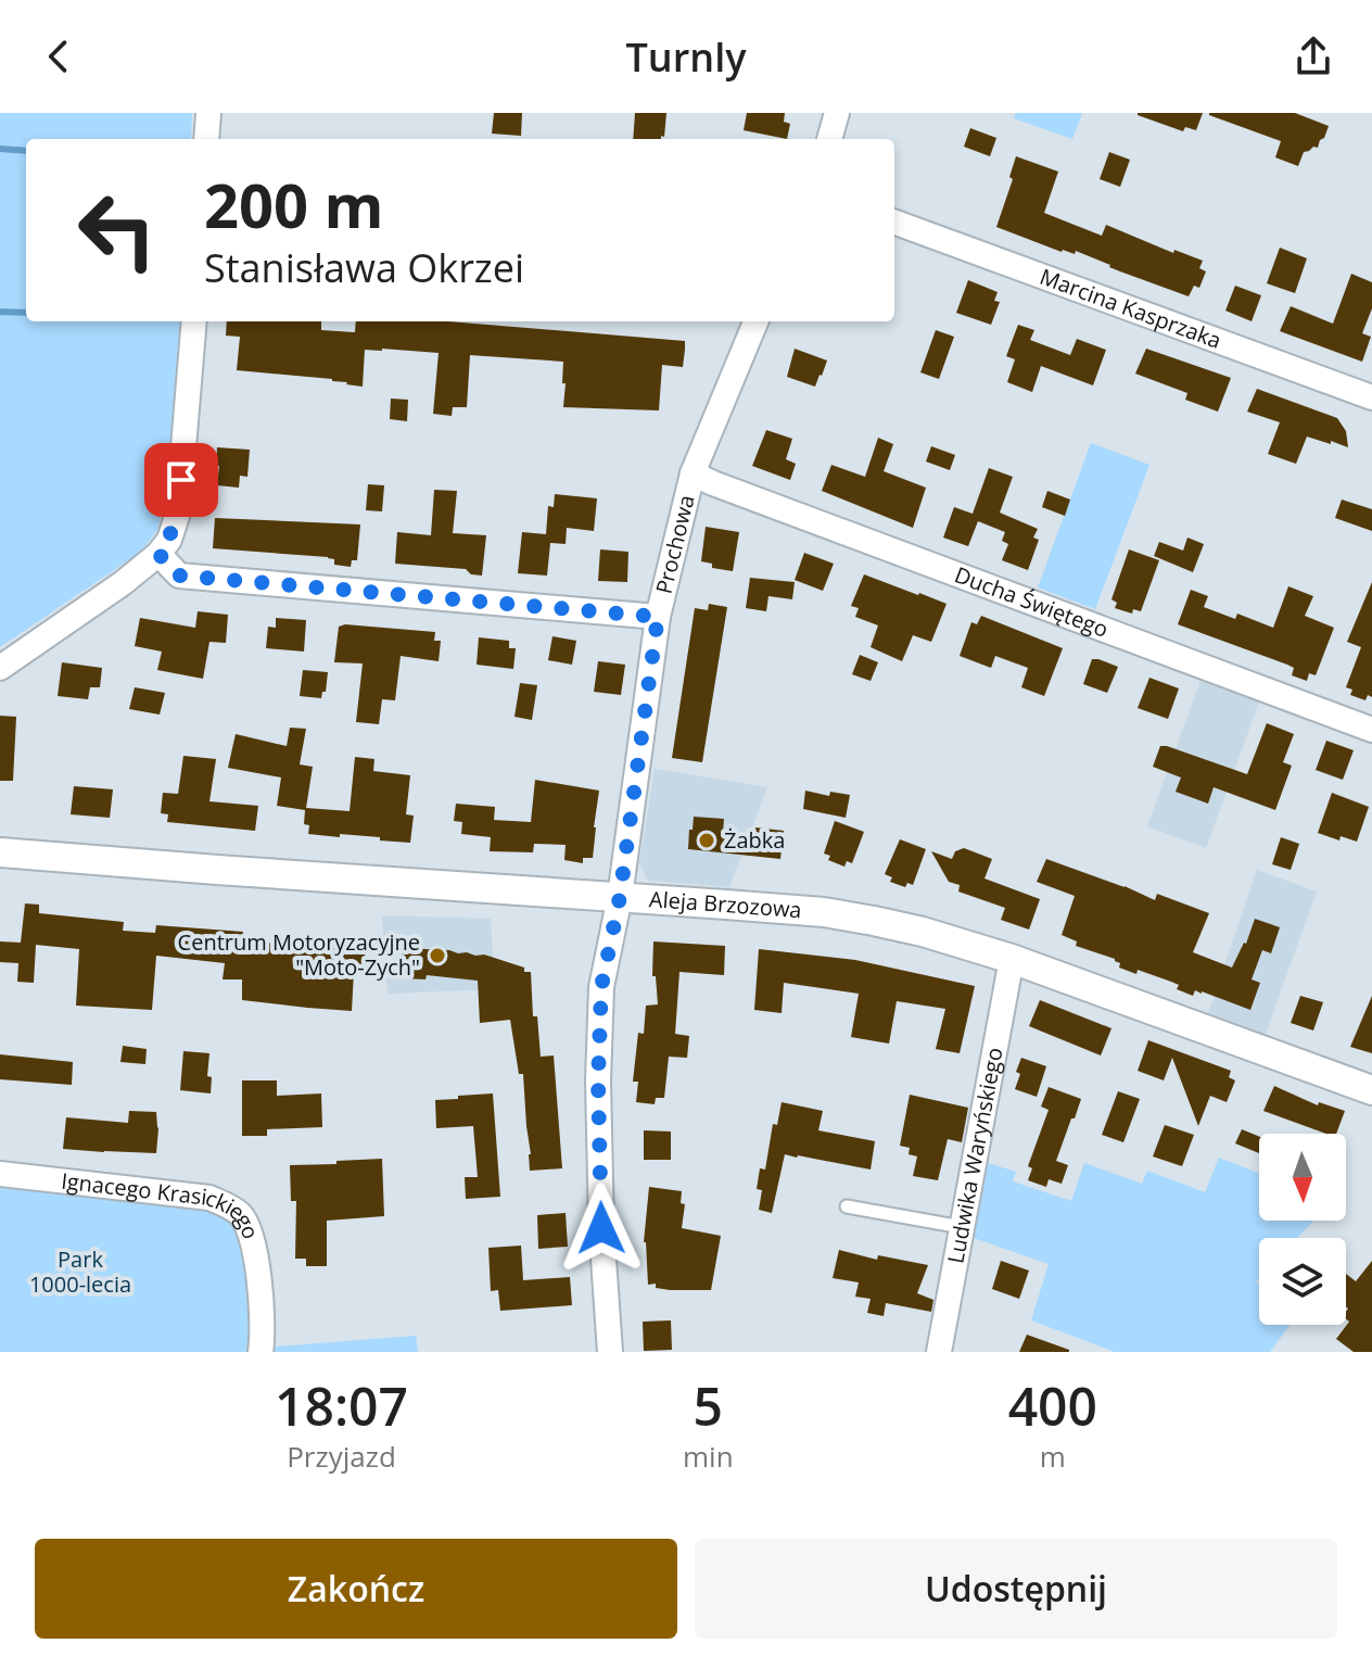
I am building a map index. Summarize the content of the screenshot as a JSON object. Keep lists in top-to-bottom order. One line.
{"streets":{"street":["Marcina Kasprzaka","Prochowa","Ducha Świętego","Aleja Brzozowa","Ludwika Waryńskiego","Ignacego Krasickiego"]},"crossings":[["Prochowa","Ducha Świętego"],["Prochowa","Aleja Brzozowa"],["Aleja Brzozowa","Ludwika Waryńskiego"]],"parks":["Park 1000-lecia"],"places":["Żabka","Centrum Motoryzacyjne \"Moto-Zych\""],"north":"bottom","page":{"header":"Turnly","turn":["200 m","Stanisława Okrzei"],"eta":["18:07","Przyjazd","5","min","400","m"],"buttons":["Zakończ","Udostępnij"]}}
